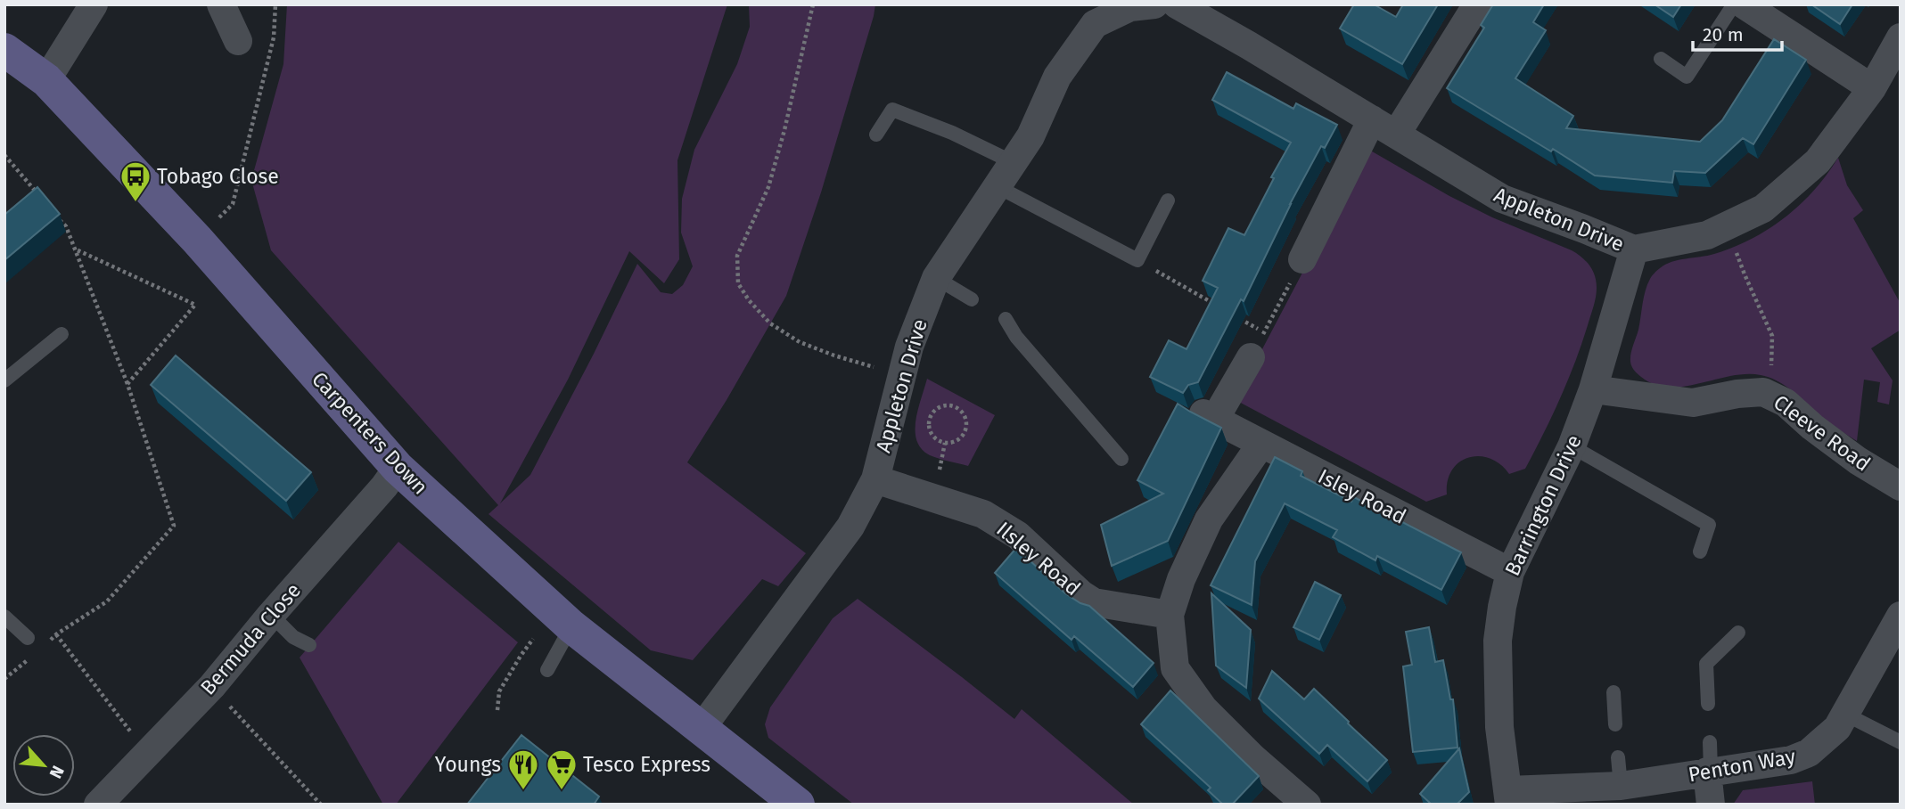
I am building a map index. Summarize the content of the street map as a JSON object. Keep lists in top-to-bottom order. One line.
{"streets":{"street":["Appleton Drive","Carpenters Down","Cleeve Road","Isley Road","Barrington Drive","Ilsley Road","Bermuda Close","Penton Way"]},"crossings":[["Appleton Drive","Carpenters Down"],["Appleton Drive","Barrington Drive"],["Appleton Drive","Ilsley Road"],["Carpenters Down","Bermuda Close"],["Cleeve Road","Barrington Drive"],["Isley Road","Barrington Drive"],["Barrington Drive","Penton Way"]],"places":{"bus stop":["Tobago Close"],"restaurant":["Youngs"],"supermarket":["Tesco Express"]},"scale_bar":"20 m","north":"bottom right"}
